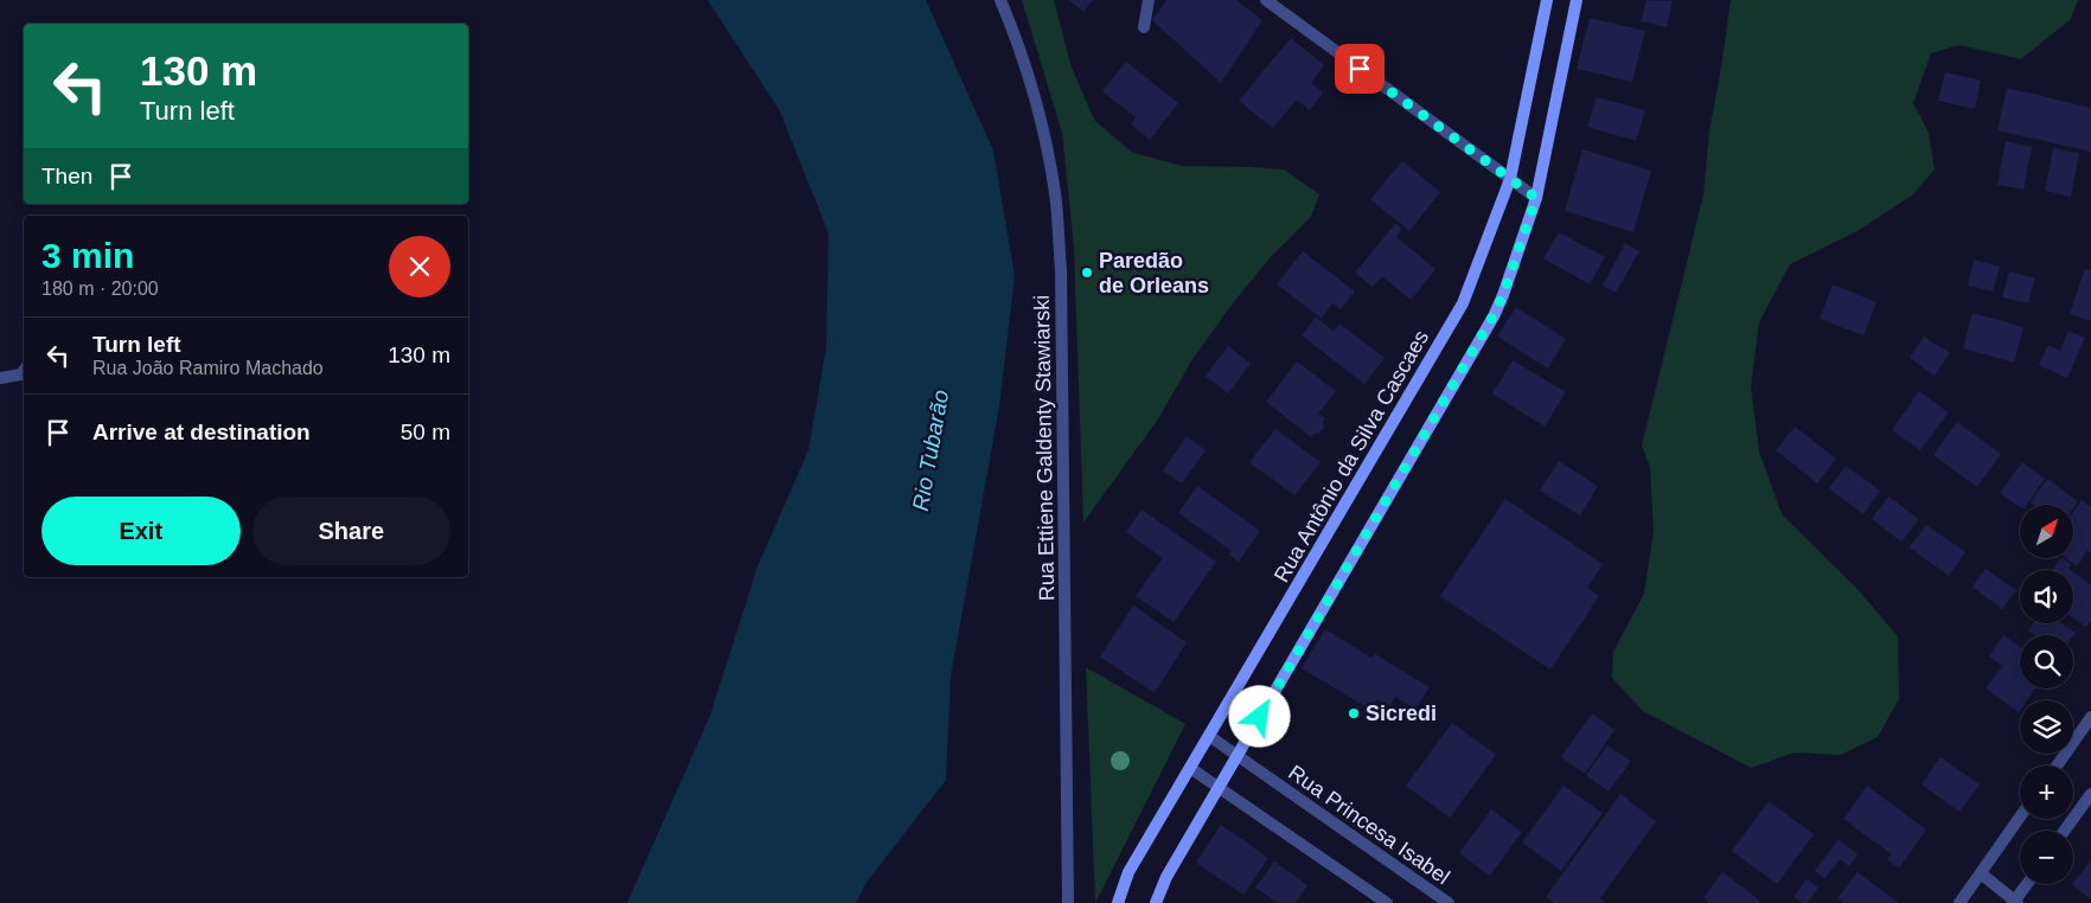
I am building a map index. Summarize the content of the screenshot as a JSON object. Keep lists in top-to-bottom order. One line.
{"streets":{"main road":["Rua Antônio da Silva Cascaes"],"street":["Rua Ettiene Galdenty Stawiarski","Rua Princesa Isabel"]},"crossings":[["Rua Antônio da Silva Cascaes","Rua Princesa Isabel"]],"water":["Rio Tubarão"],"places":["Paredão de Orleans","Sicredi"],"north":"top right","page":{"turn":["130 m","Turn left"],"then":"Then","heading":["3 min","180 m · 20:00"],"list":[{"name":"Turn left","note":"Rua João Ramiro Machado","value":"130 m"},{"name":"Arrive at destination","value":"50 m"}],"buttons":["Exit","Share"],"map_buttons":["+","−"]}}
